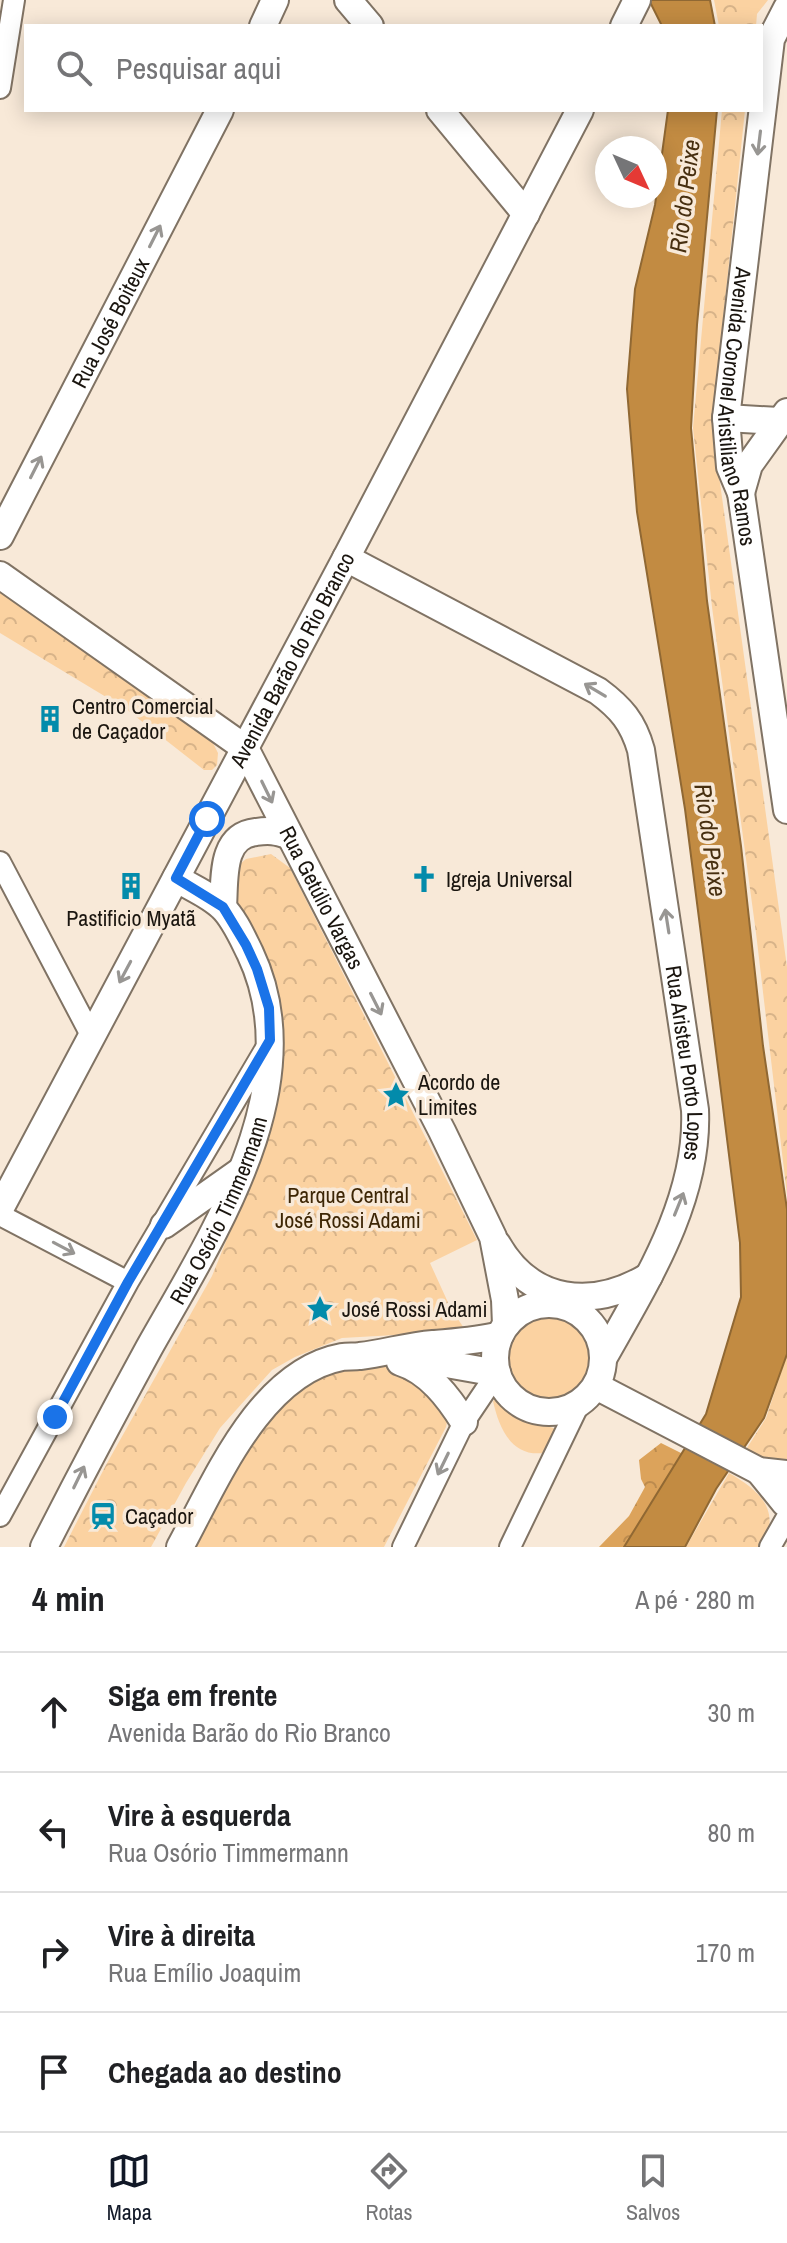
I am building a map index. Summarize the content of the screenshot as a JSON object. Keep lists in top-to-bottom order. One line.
{"streets":{"main road":["Rua José Boiteux","Avenida Coronel Aristiliano Ramos","Avenida Barão do Rio Branco","Rua Getúlio Vargas","Rua Aristeu Porto Lopes","Rua Osório Timmermann"]},"crossings":[["Avenida Barão do Rio Branco","Rua Getúlio Vargas"],["Avenida Barão do Rio Branco","Rua Aristeu Porto Lopes"],["Avenida Barão do Rio Branco","Rua Osório Timmermann"],["Rua Getúlio Vargas","Rua Aristeu Porto Lopes"]],"one_way":["Rua José Boiteux","Avenida Coronel Aristiliano Ramos","Rua Getúlio Vargas","Rua Aristeu Porto Lopes"],"water":["Rio do Peixe"],"parks":["Parque Central José Rossi Adami"],"places":{"building":["Centro Comercial de Caçador","Pastificio Myatã"],"church":["Igreja Universal"],"place":["Acordo de Limites","José Rossi Adami"],"station":["Caçador"]},"north":"bottom right","page":{"search":"Pesquisar aqui","heading":["4 min","A pé · 280 m"],"list":[["Siga em frente","Avenida Barão do Rio Branco","30 m"],["Vire à esquerda","Rua Osório Timmermann","80 m"],["Vire à direita","Rua Emílio Joaquim","170 m"],"Chegada ao destino"],"nav":["Mapa","Rotas","Salvos"]}}
